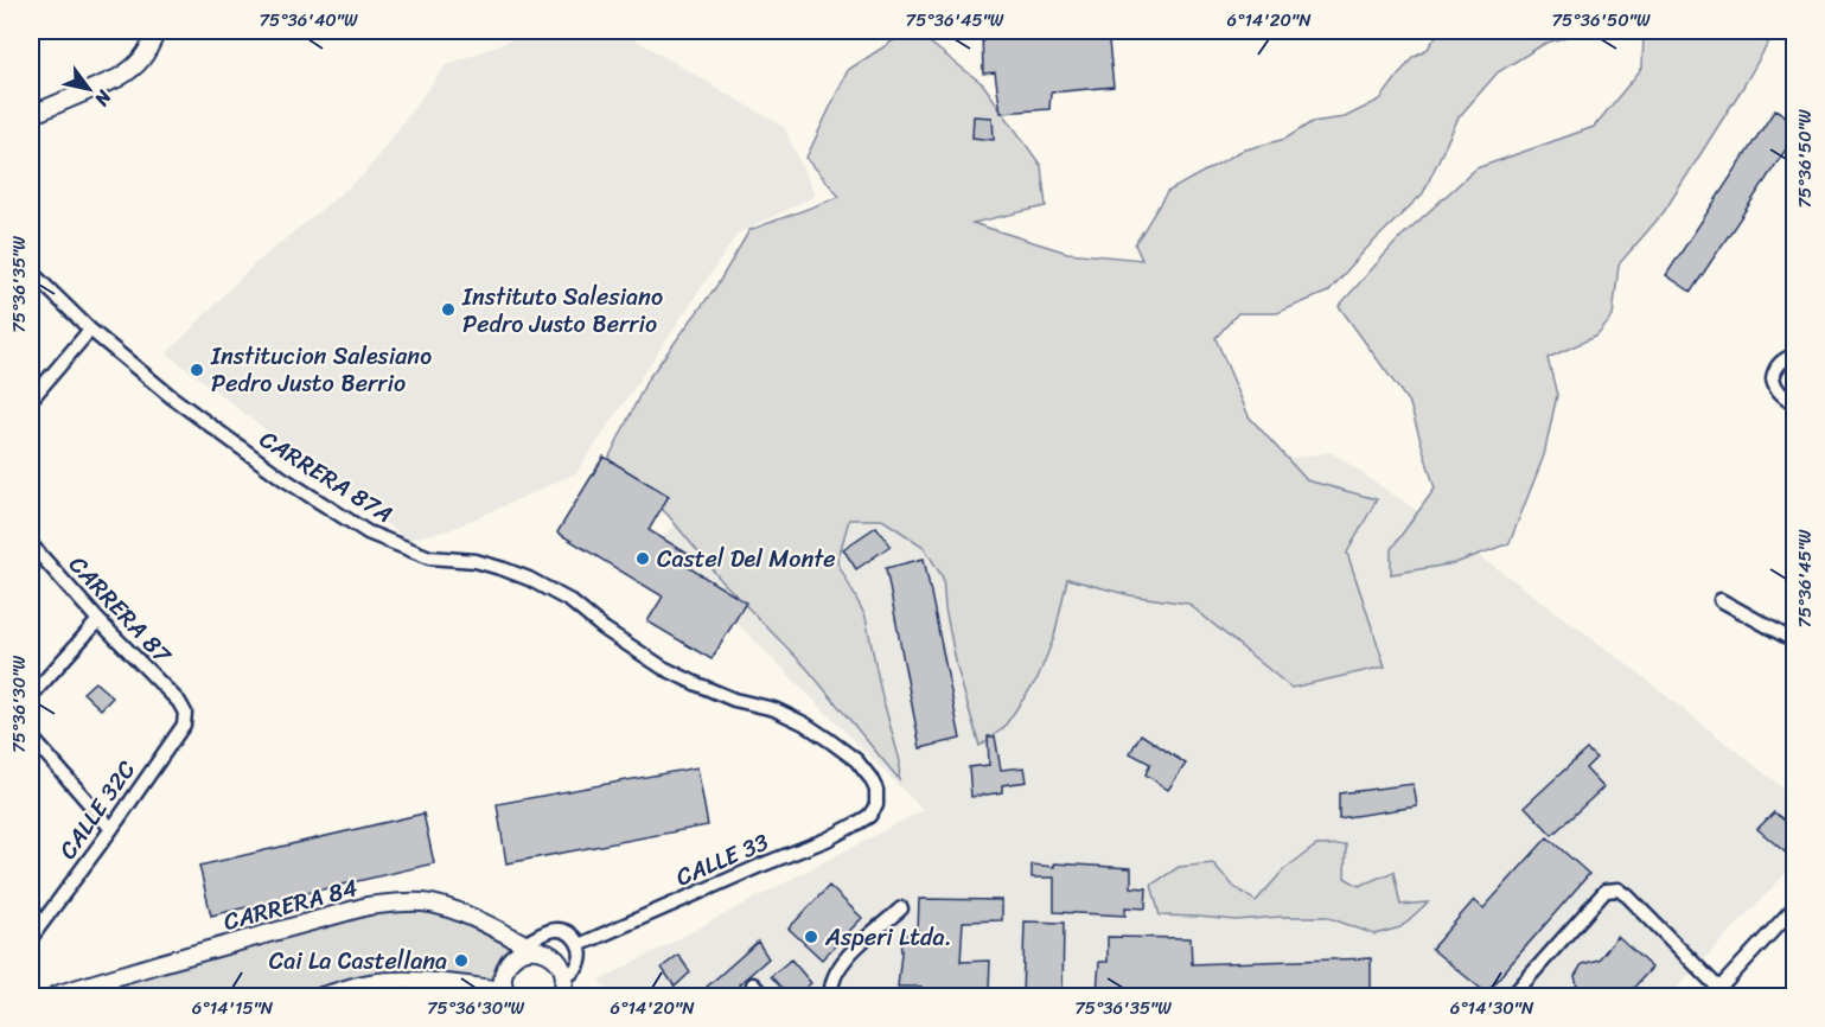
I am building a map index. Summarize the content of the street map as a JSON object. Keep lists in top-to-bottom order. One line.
{"streets":{"street":["CARRERA 87A","CARRERA 87","CALLE 32C","CALLE 33","CARRERA 84"]},"crossings":[["CARRERA 87A","CALLE 33"],["CARRERA 87","CALLE 32C"]],"places":["Instituto Salesiano Pedro Justo Berrio","Institucion Salesiano Pedro Justo Berrio","Castel Del Monte","Asperi Ltda.","Cai La Castellana"],"north":"bottom right","coordinates":["75°36'40\"W","75°36'45\"W","6°14'20\"N","75°36'50\"W","75°36'35\"W","75°36'30\"W","6°14'15\"N","6°14'30\"N"]}
